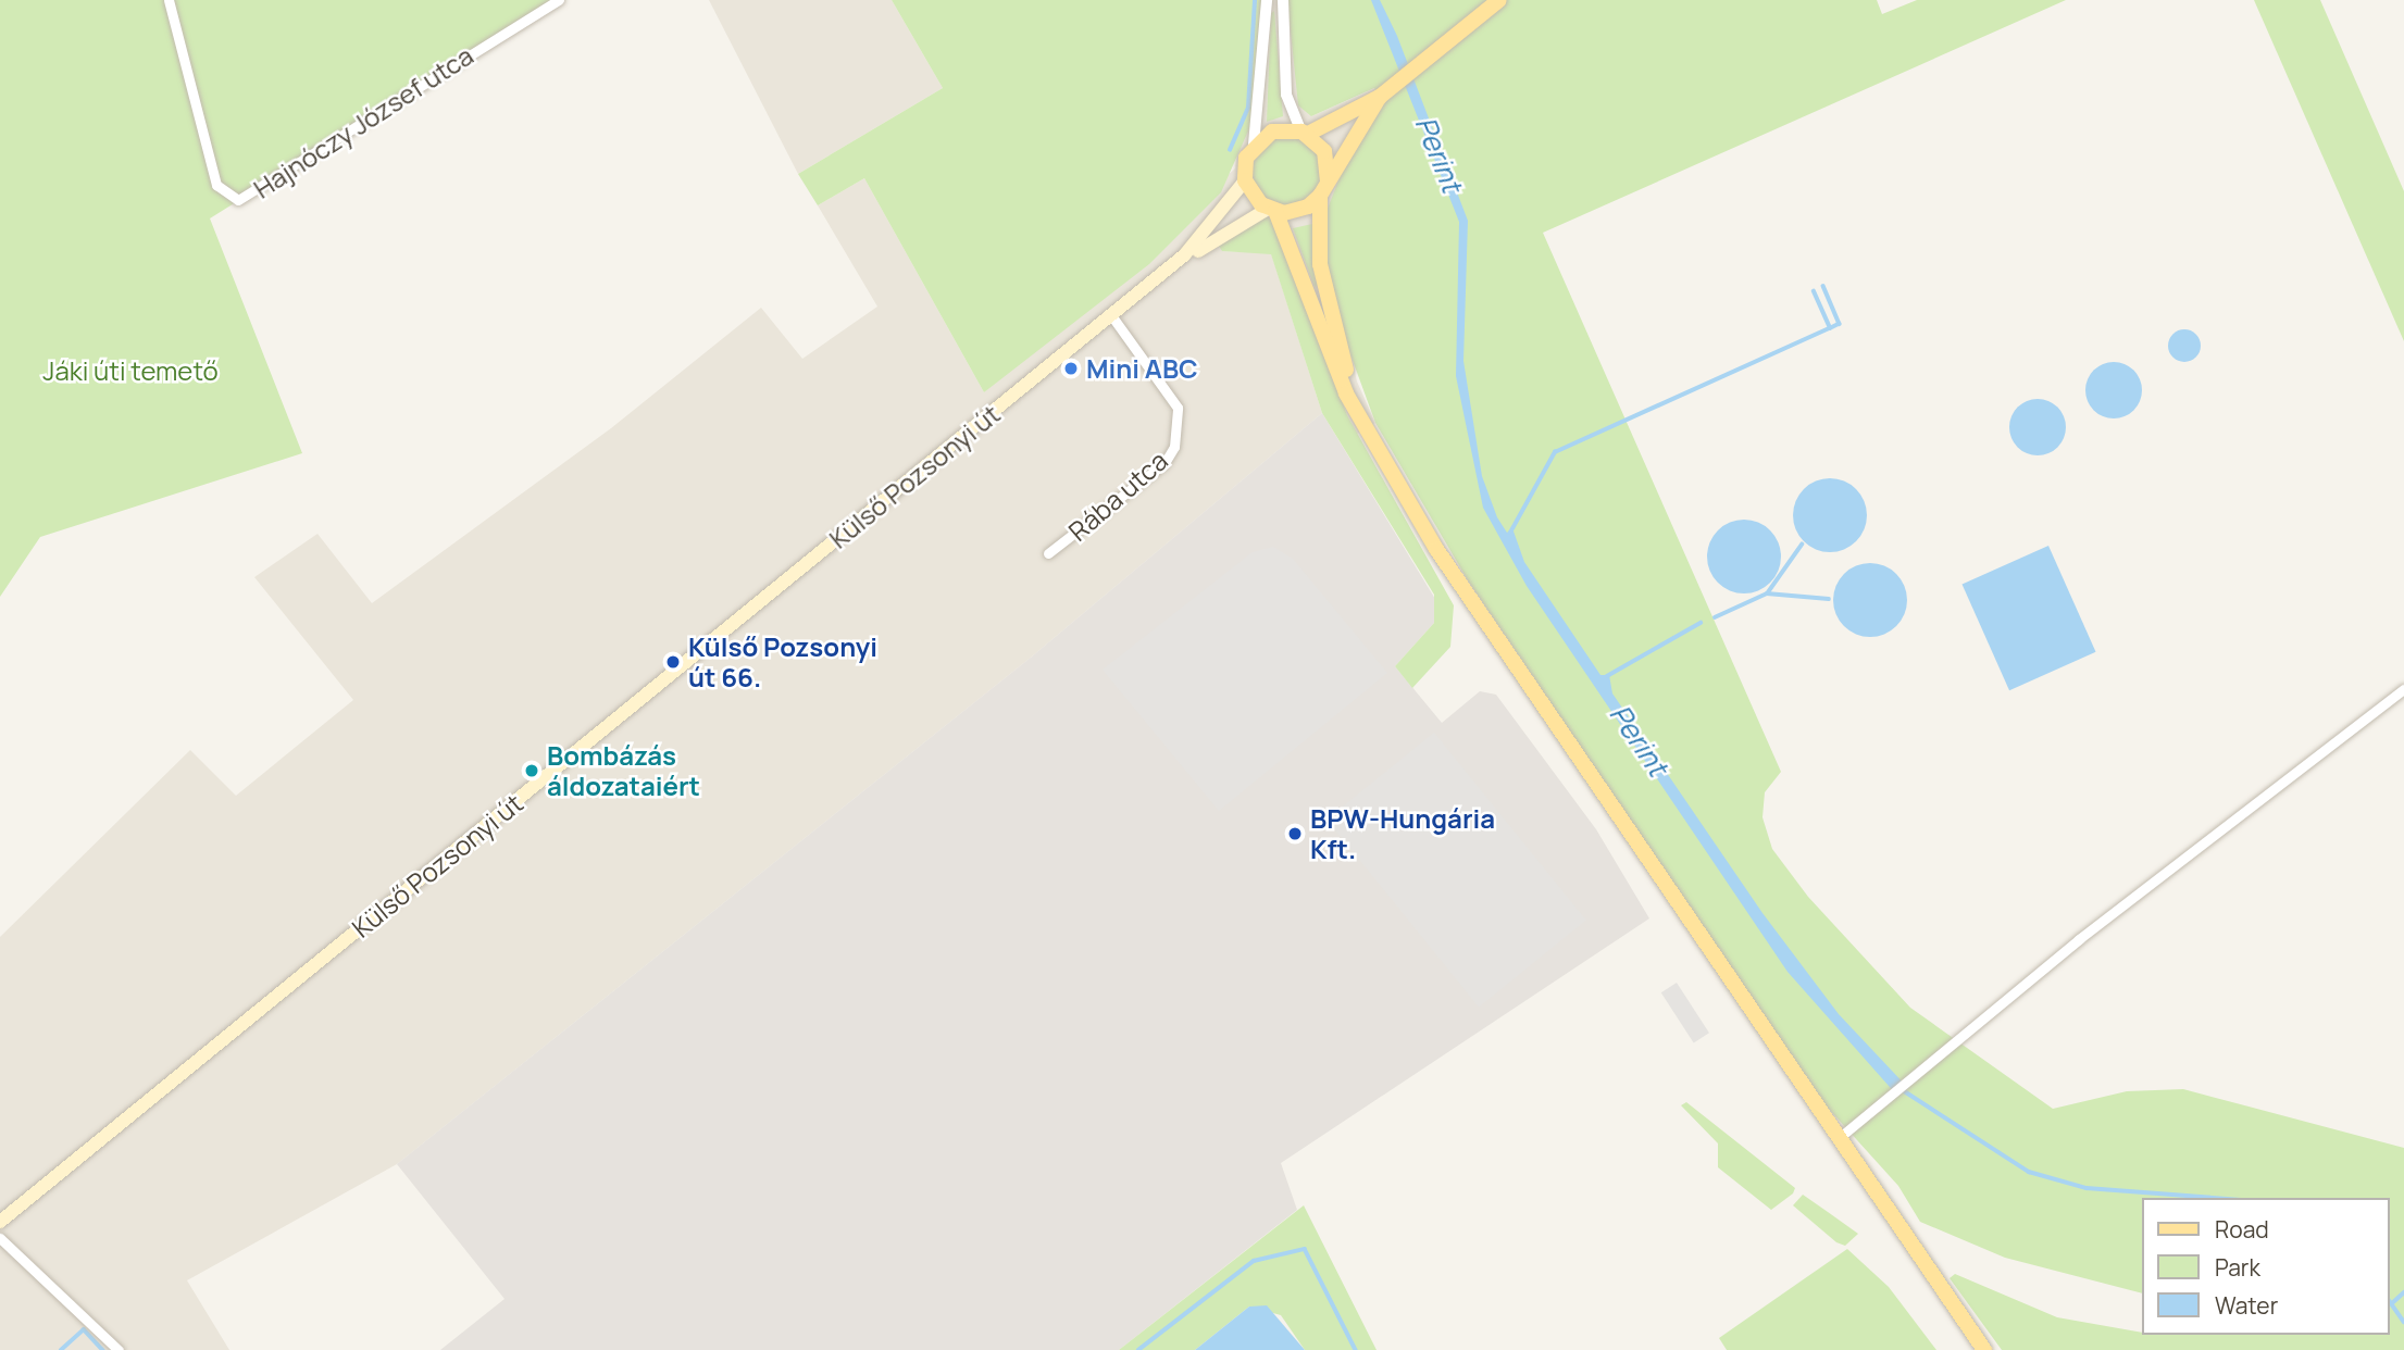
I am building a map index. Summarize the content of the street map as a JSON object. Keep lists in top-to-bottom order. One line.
{"streets":{"main road":["Külső Pozsonyi út"],"street":["Hajnóczy József utca","Rába utca"]},"crossings":[["Külső Pozsonyi út","Rába utca"]],"water":["Perint"],"parks":["Jáki úti temető"],"places":["Mini ABC","Külső Pozsonyi út 66.","Bombázás áldozataiért","BPW-Hungária Kft."],"legend":["Road","Park","Water"]}
